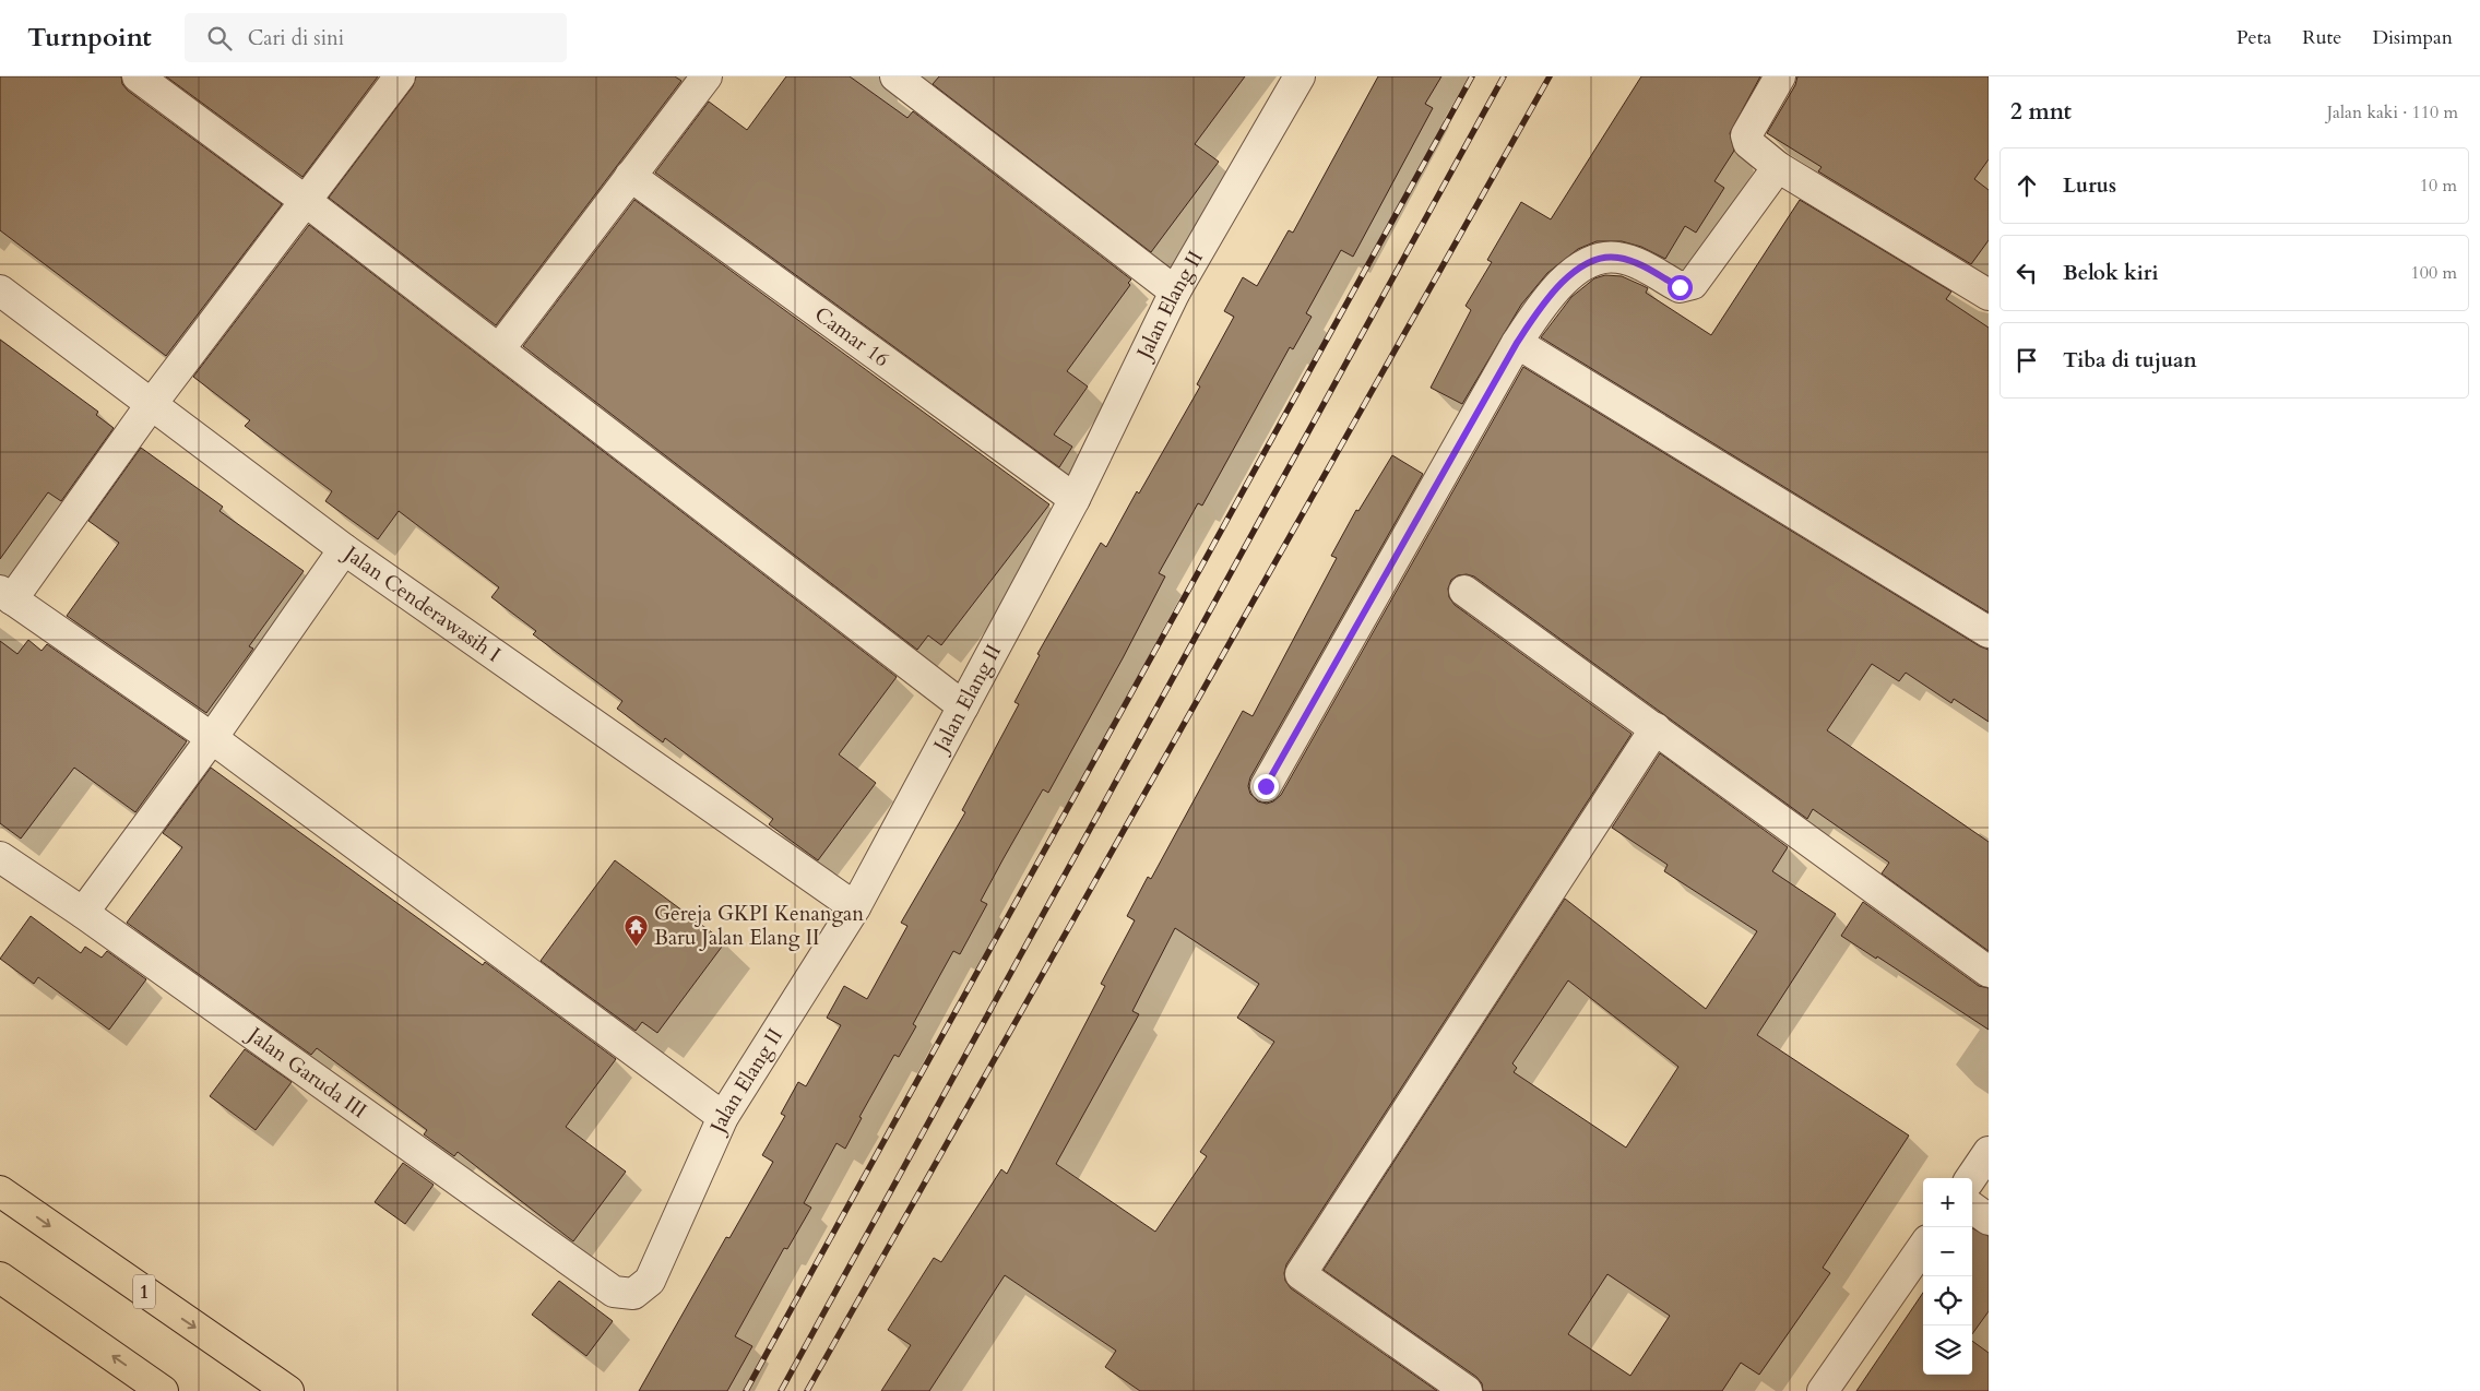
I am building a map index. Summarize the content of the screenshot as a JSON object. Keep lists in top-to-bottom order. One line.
{"streets":{"highway":["1"],"street":["Jalan Elang II","Camar 16","Jalan Cenderawasih I","Jalan Garuda III"]},"crossings":[["Jalan Elang II","Camar 16"],["Jalan Elang II","Jalan Cenderawasih I"],["Jalan Elang II","Jalan Garuda III"]],"places":{"temple":["Gereja GKPI Kenangan Baru Jalan Elang II"]},"page":{"header":"Turnpoint","search":"Cari di sini","nav":["Peta","Rute","Disimpan"],"heading":["2 mnt","Jalan kaki · 110 m"],"list":[["Lurus","10 m"],["Belok kiri","100 m"],"Tiba di tujuan"],"map_buttons":["+","−"]}}
